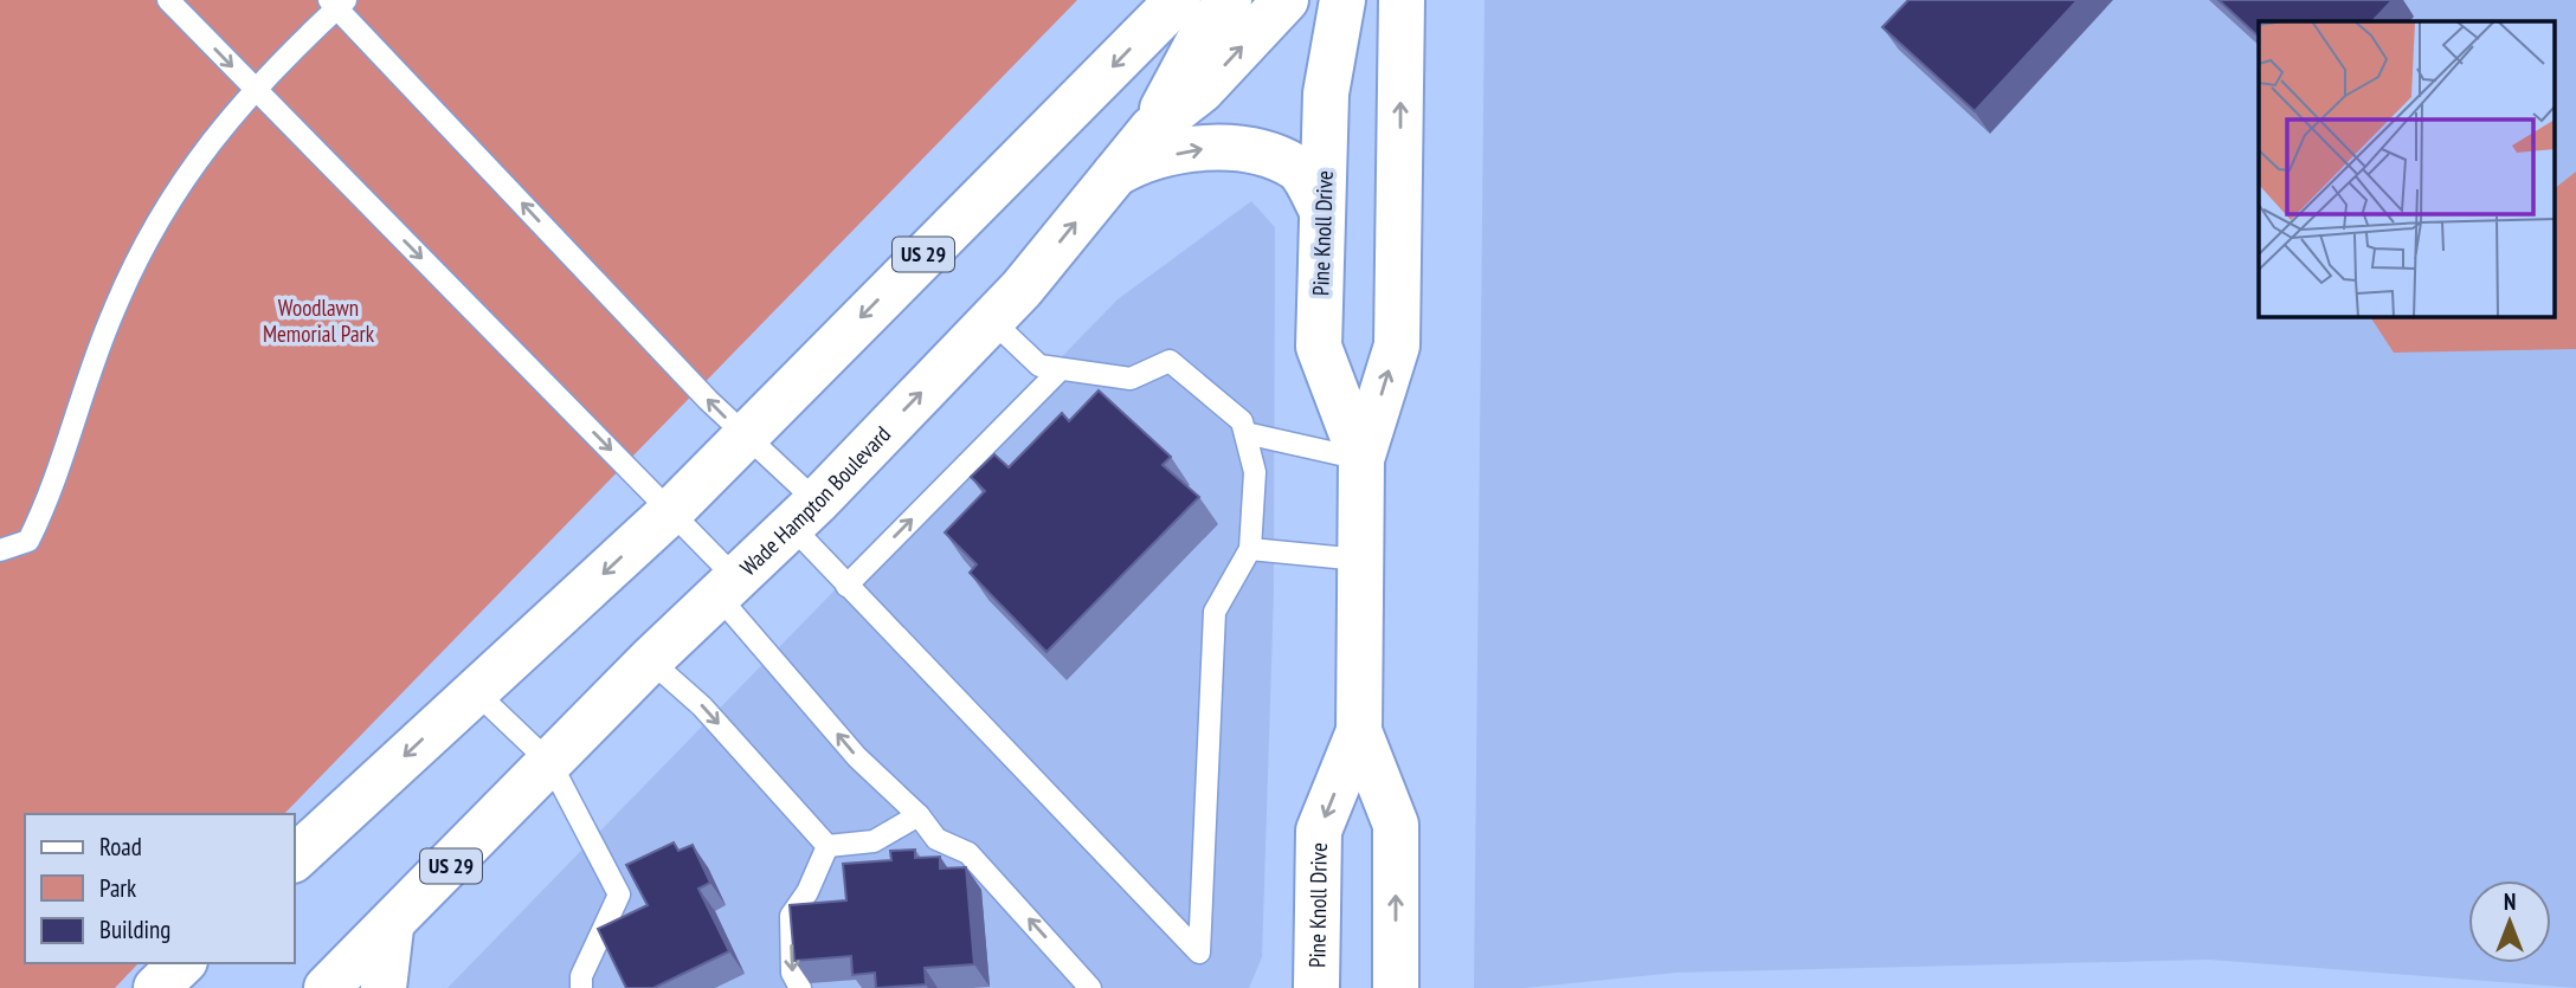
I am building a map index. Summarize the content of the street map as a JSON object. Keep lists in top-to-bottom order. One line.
{"streets":{"main road":["Pine Knoll Drive","US 29","Wade Hampton Boulevard"]},"parks":["Woodlawn Memorial Park"],"legend":["Road","Park","Building"],"north":"top"}
